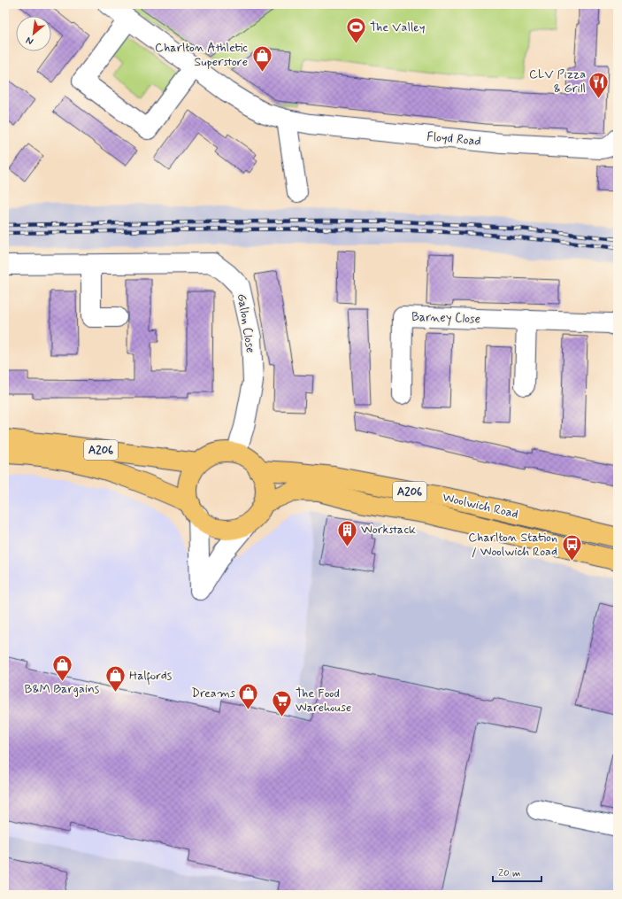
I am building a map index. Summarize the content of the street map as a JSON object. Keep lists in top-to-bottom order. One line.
{"streets":{"main road":["A206","Woolwich Road"],"street":["Floyd Road","Barney Close","Gallon Close"]},"crossings":[["Gallon Close","A206"],["Gallon Close","Woolwich Road"],["A206","Woolwich Road"]],"places":{"sports":["The Valley"],"shop":["Charlton Athletic Superstore","B&M Bargains","Halfords","Dreams"],"restaurant":["CLV Pizza & Grill"],"building":["Workstack"],"bus stop":["Charlton Station / Woolwich Road"],"supermarket":["The Food Warehouse"]},"scale_bar":"20 m","north":"bottom left"}
